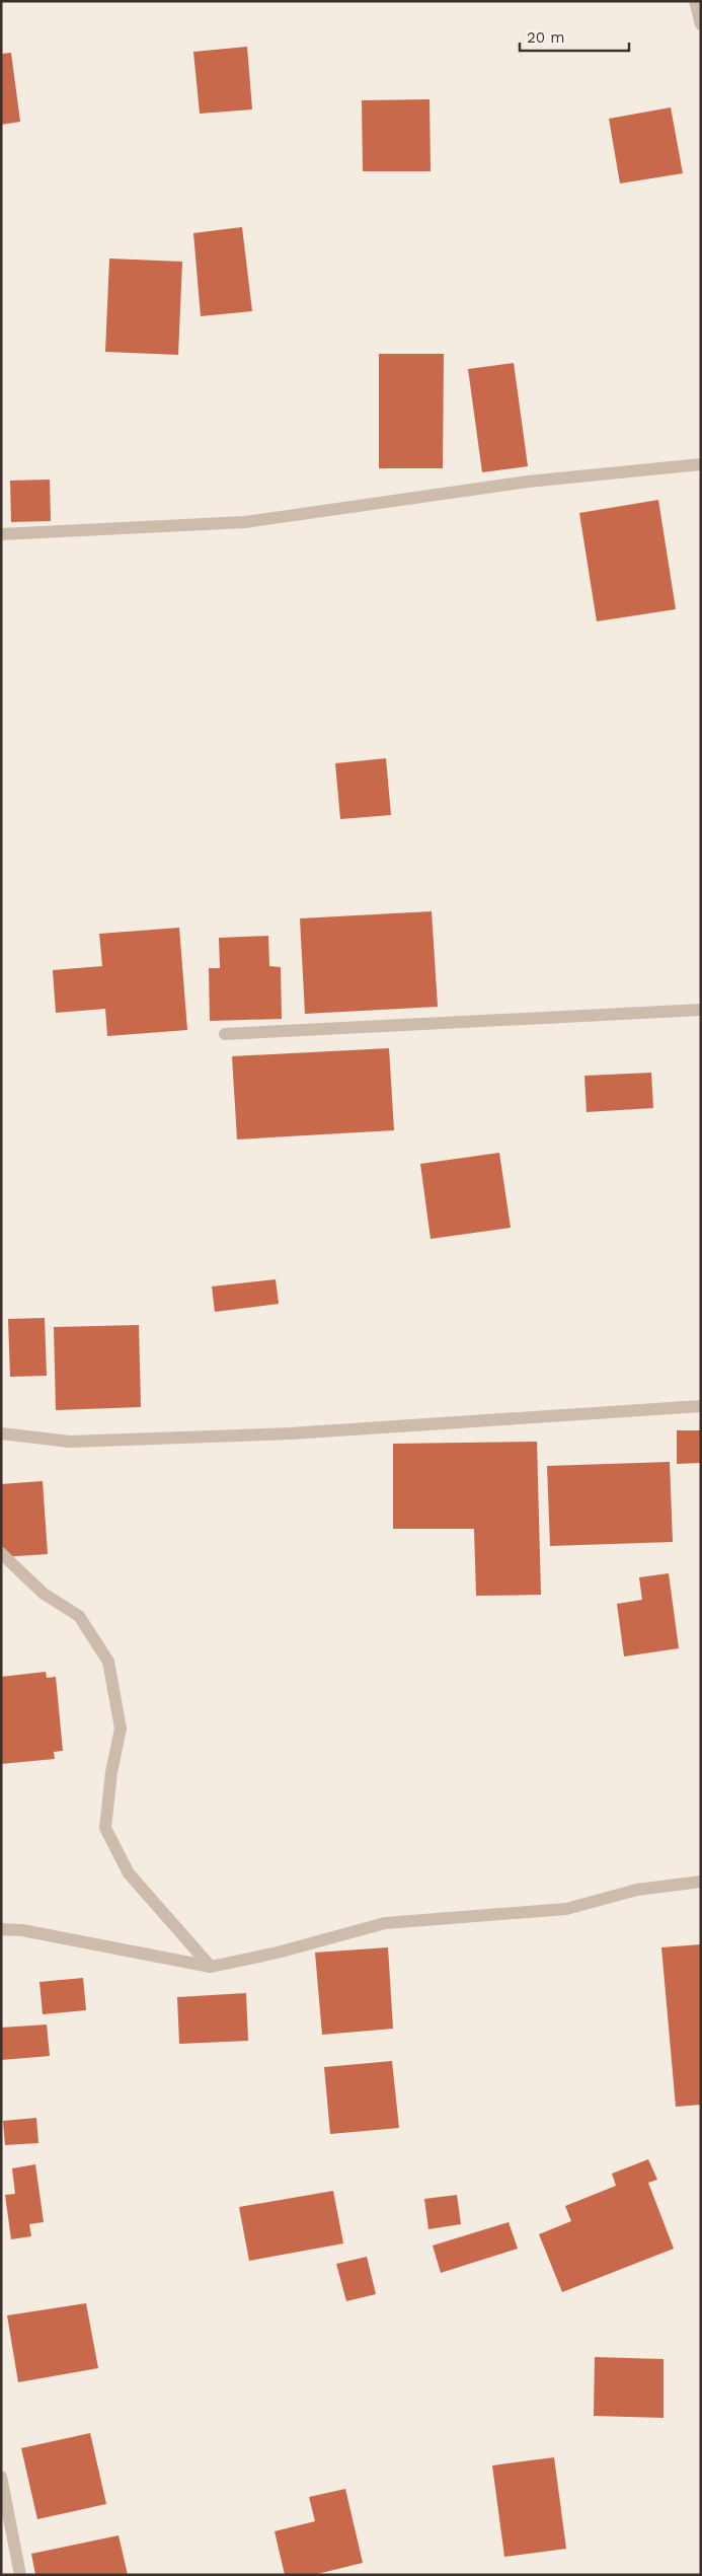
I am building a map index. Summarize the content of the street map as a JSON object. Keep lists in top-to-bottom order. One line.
{"scale_bar":"20 m"}
